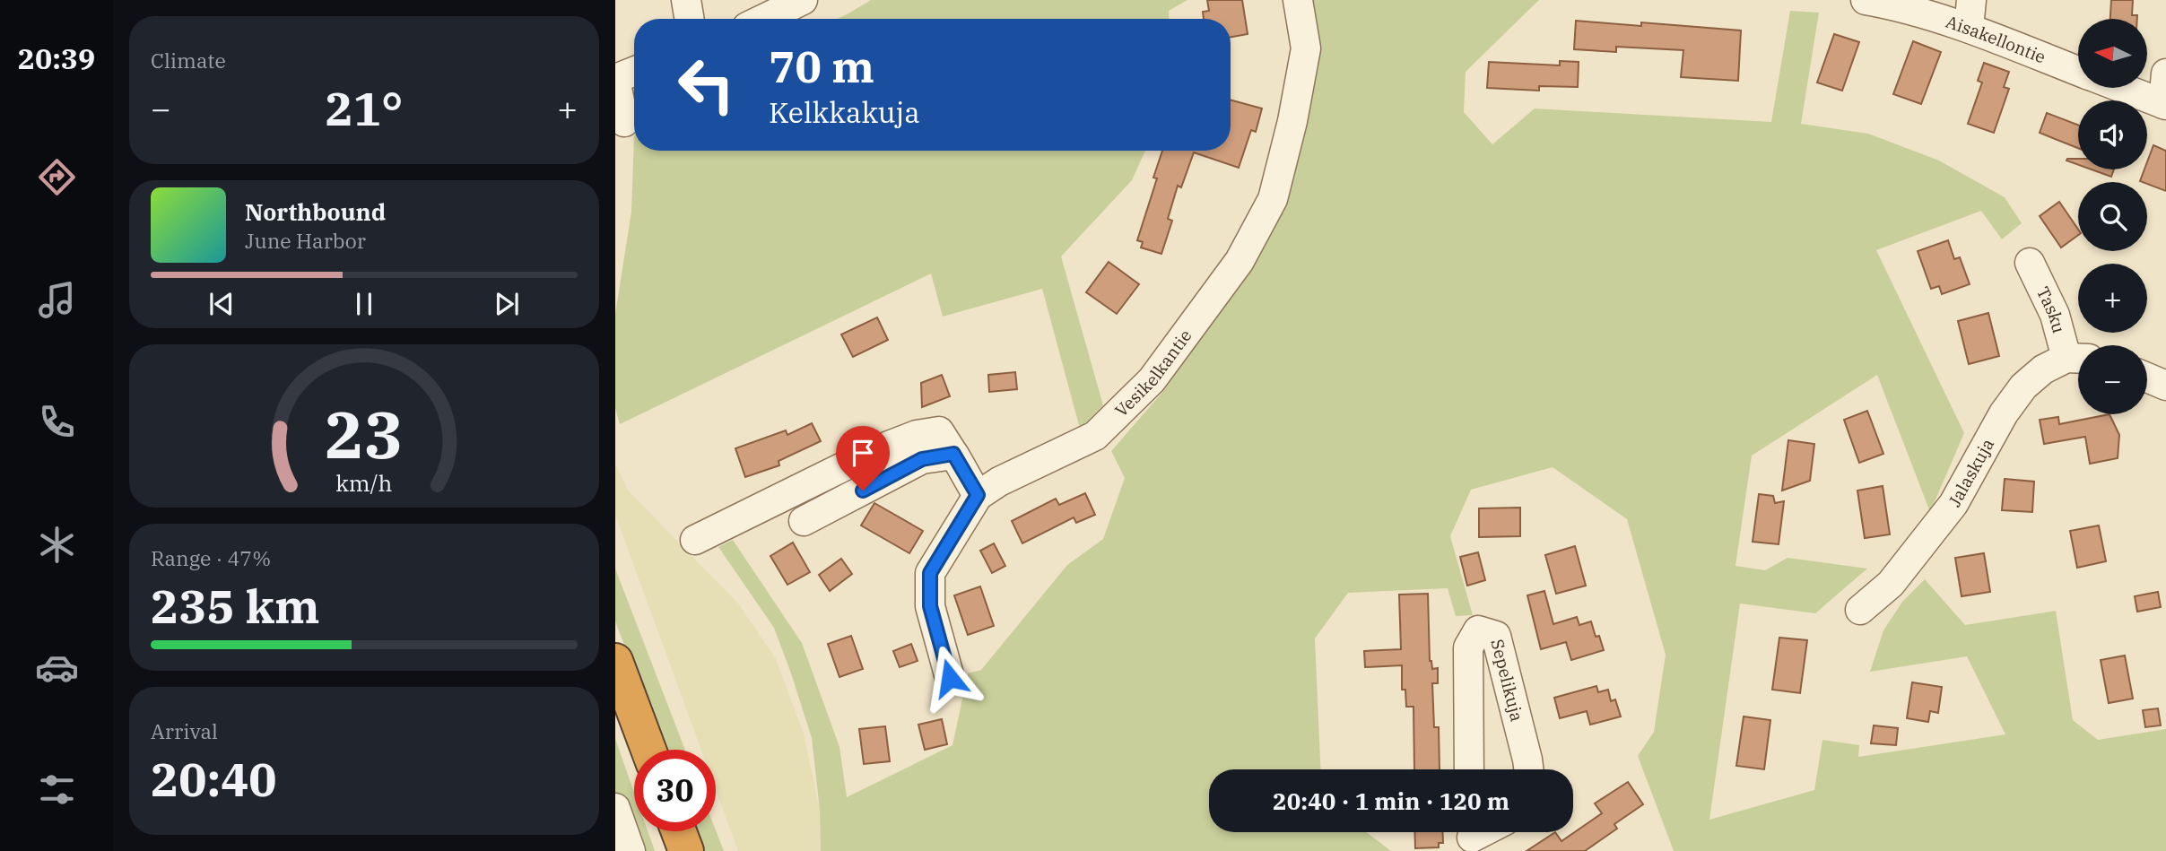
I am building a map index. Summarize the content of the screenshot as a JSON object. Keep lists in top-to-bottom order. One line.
{"streets":{"street":["Aisakellontie","Tasku","Vesikelkantie","Jalaskuja","Sepelikuja"]},"crossings":[["Tasku","Jalaskuja"]],"north":"left","page":{"tabs":"20:39","tile":["Climate",["Range · 47%","235 km"],["Arrival","20:40"]],"map_buttons":["+","−"],"turn":["70 m","Kelkkakuja"],"heat":["−","21°","+"],"song":["Northbound","June Harbor"],"limit":"30","trip":"20:40 · 1 min · 120 m","gauge":["23","km/h"]}}
